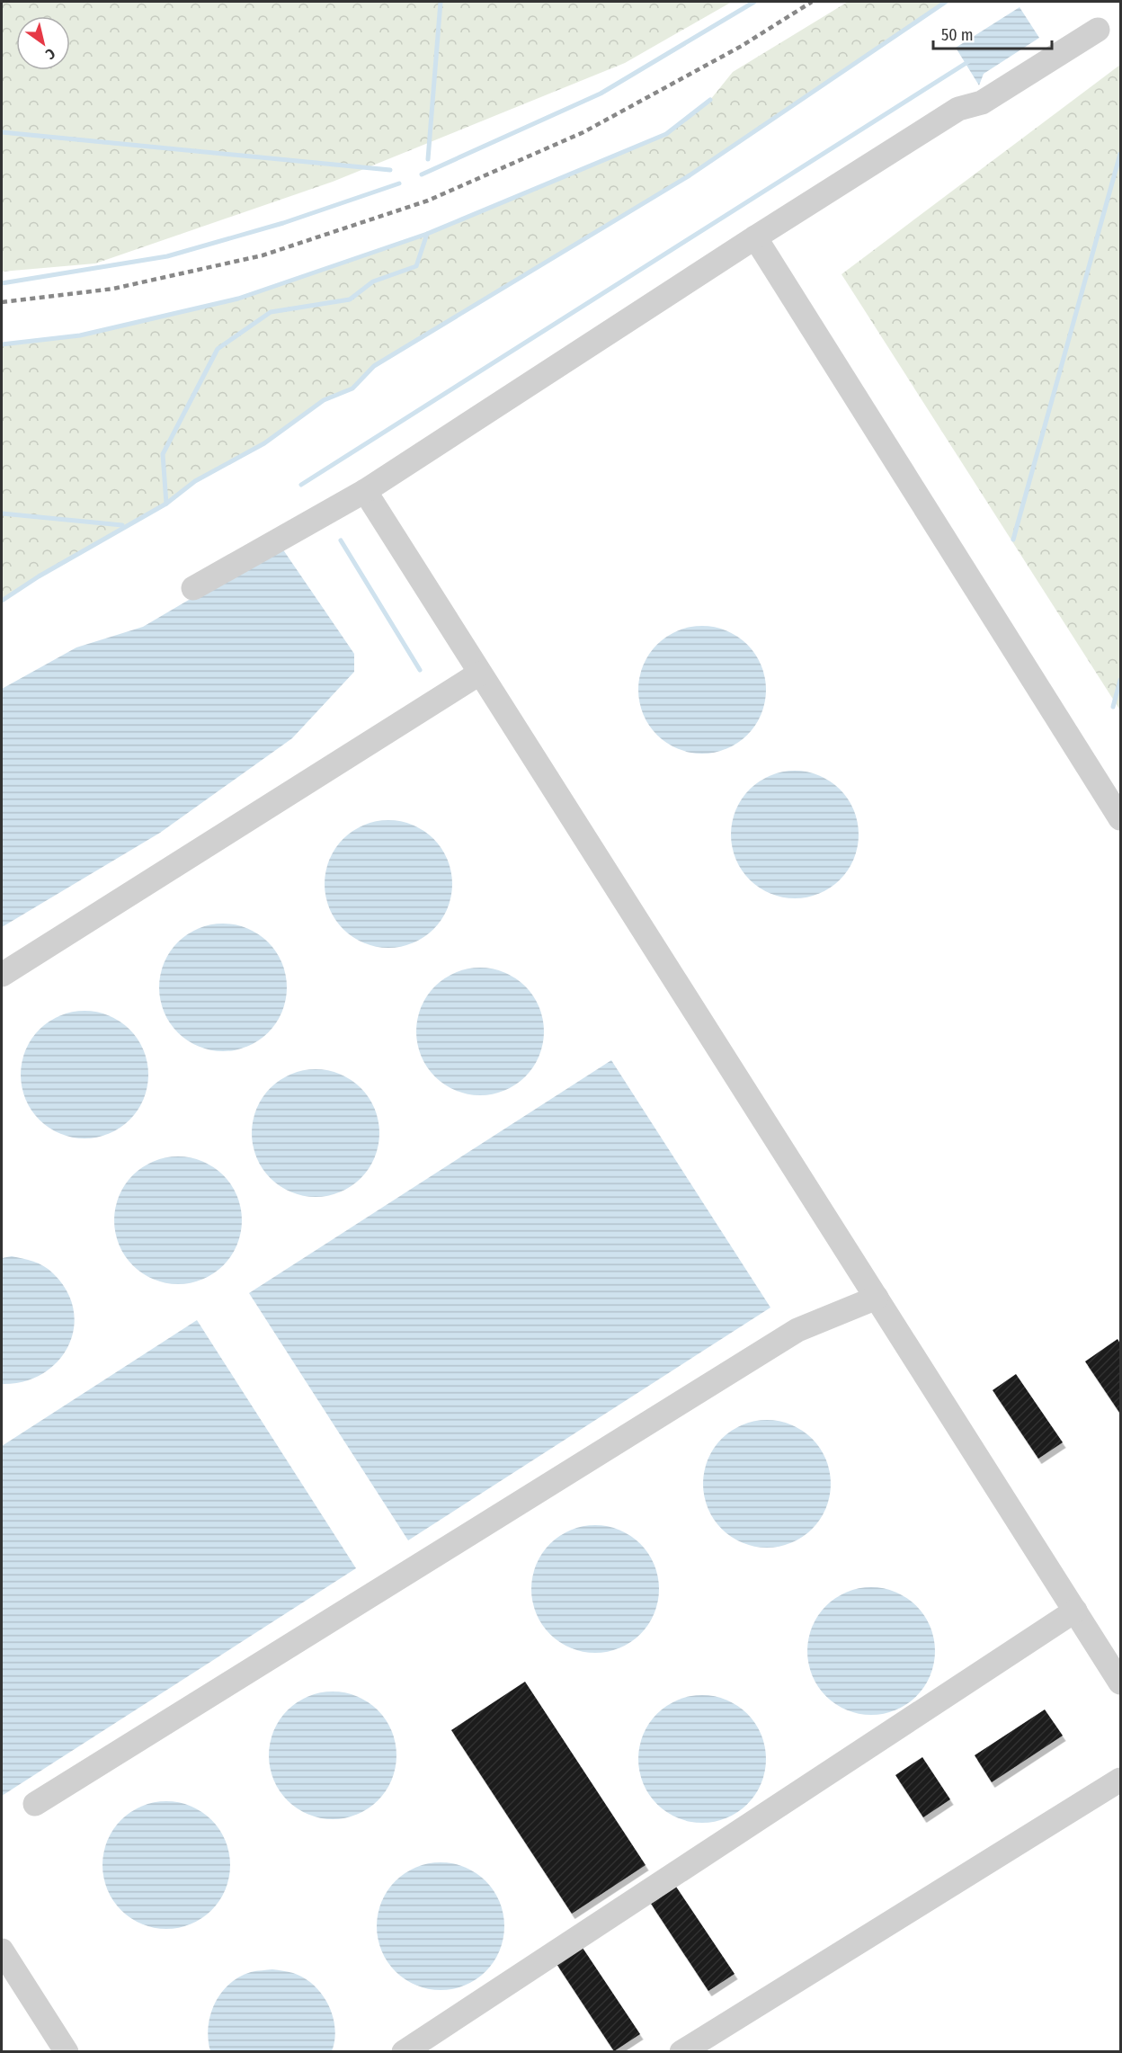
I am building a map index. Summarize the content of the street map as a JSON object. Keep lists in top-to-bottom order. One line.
{"scale_bar":"50 m","north":"bottom right"}
